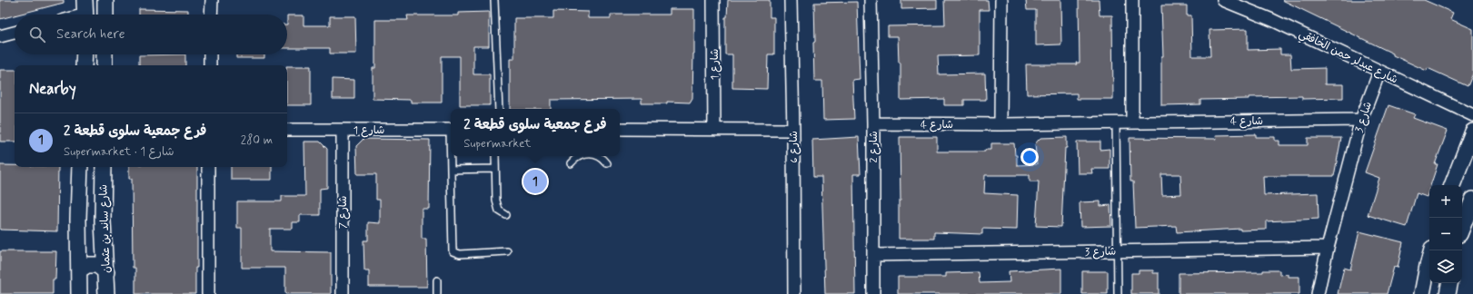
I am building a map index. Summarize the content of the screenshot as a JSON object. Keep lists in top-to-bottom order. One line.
{"streets":{"street":["شارع عبدلر حمن الخافقي","شارع 1","شارع 3","شارع 4","شارع 6","شارع 2","شارع 7","شارع ساند بن عثمان"]},"crossings":[["شارع عبدلر حمن الخافقي","شارع 3"],["شارع 1","شارع 7"],["شارع 3","شارع 4"],["شارع 3","شارع 2"],["شارع 4","شارع 2"]],"page":{"search":"Search here","heading":"Nearby","popup":["فرع جمعية سلوى قطعة 2","Supermarket"],"list":[{"mark":"1","name":"فرع جمعية سلوى قطعة 2","note":"Supermarket · شارع 1","value":"280 m"}],"pins":"1","map_buttons":["+","−"]}}
